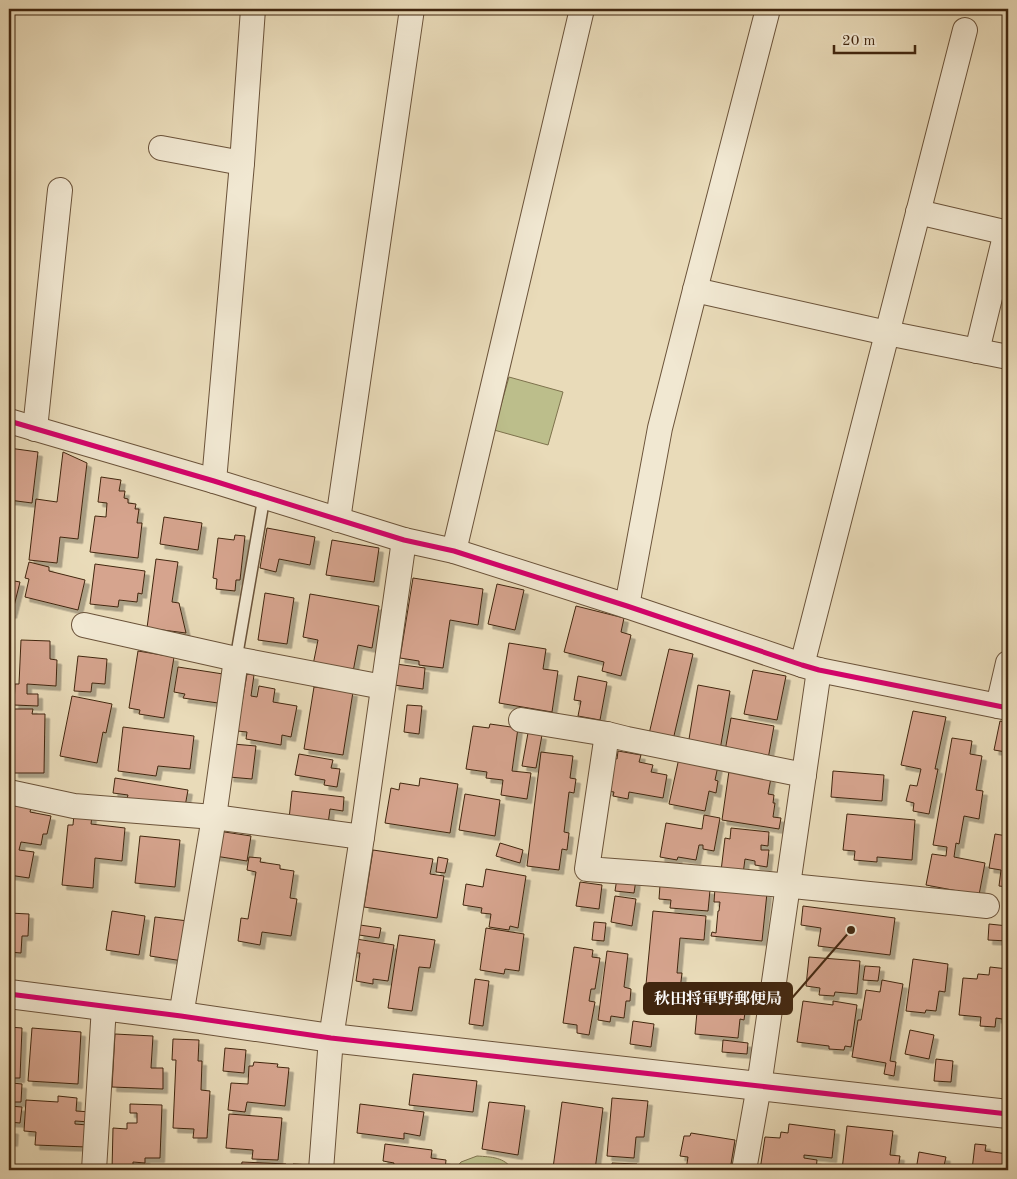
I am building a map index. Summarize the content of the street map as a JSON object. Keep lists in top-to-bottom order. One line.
{"places":["秋田将軍野郵便局"],"scale_bar":"20 m"}
